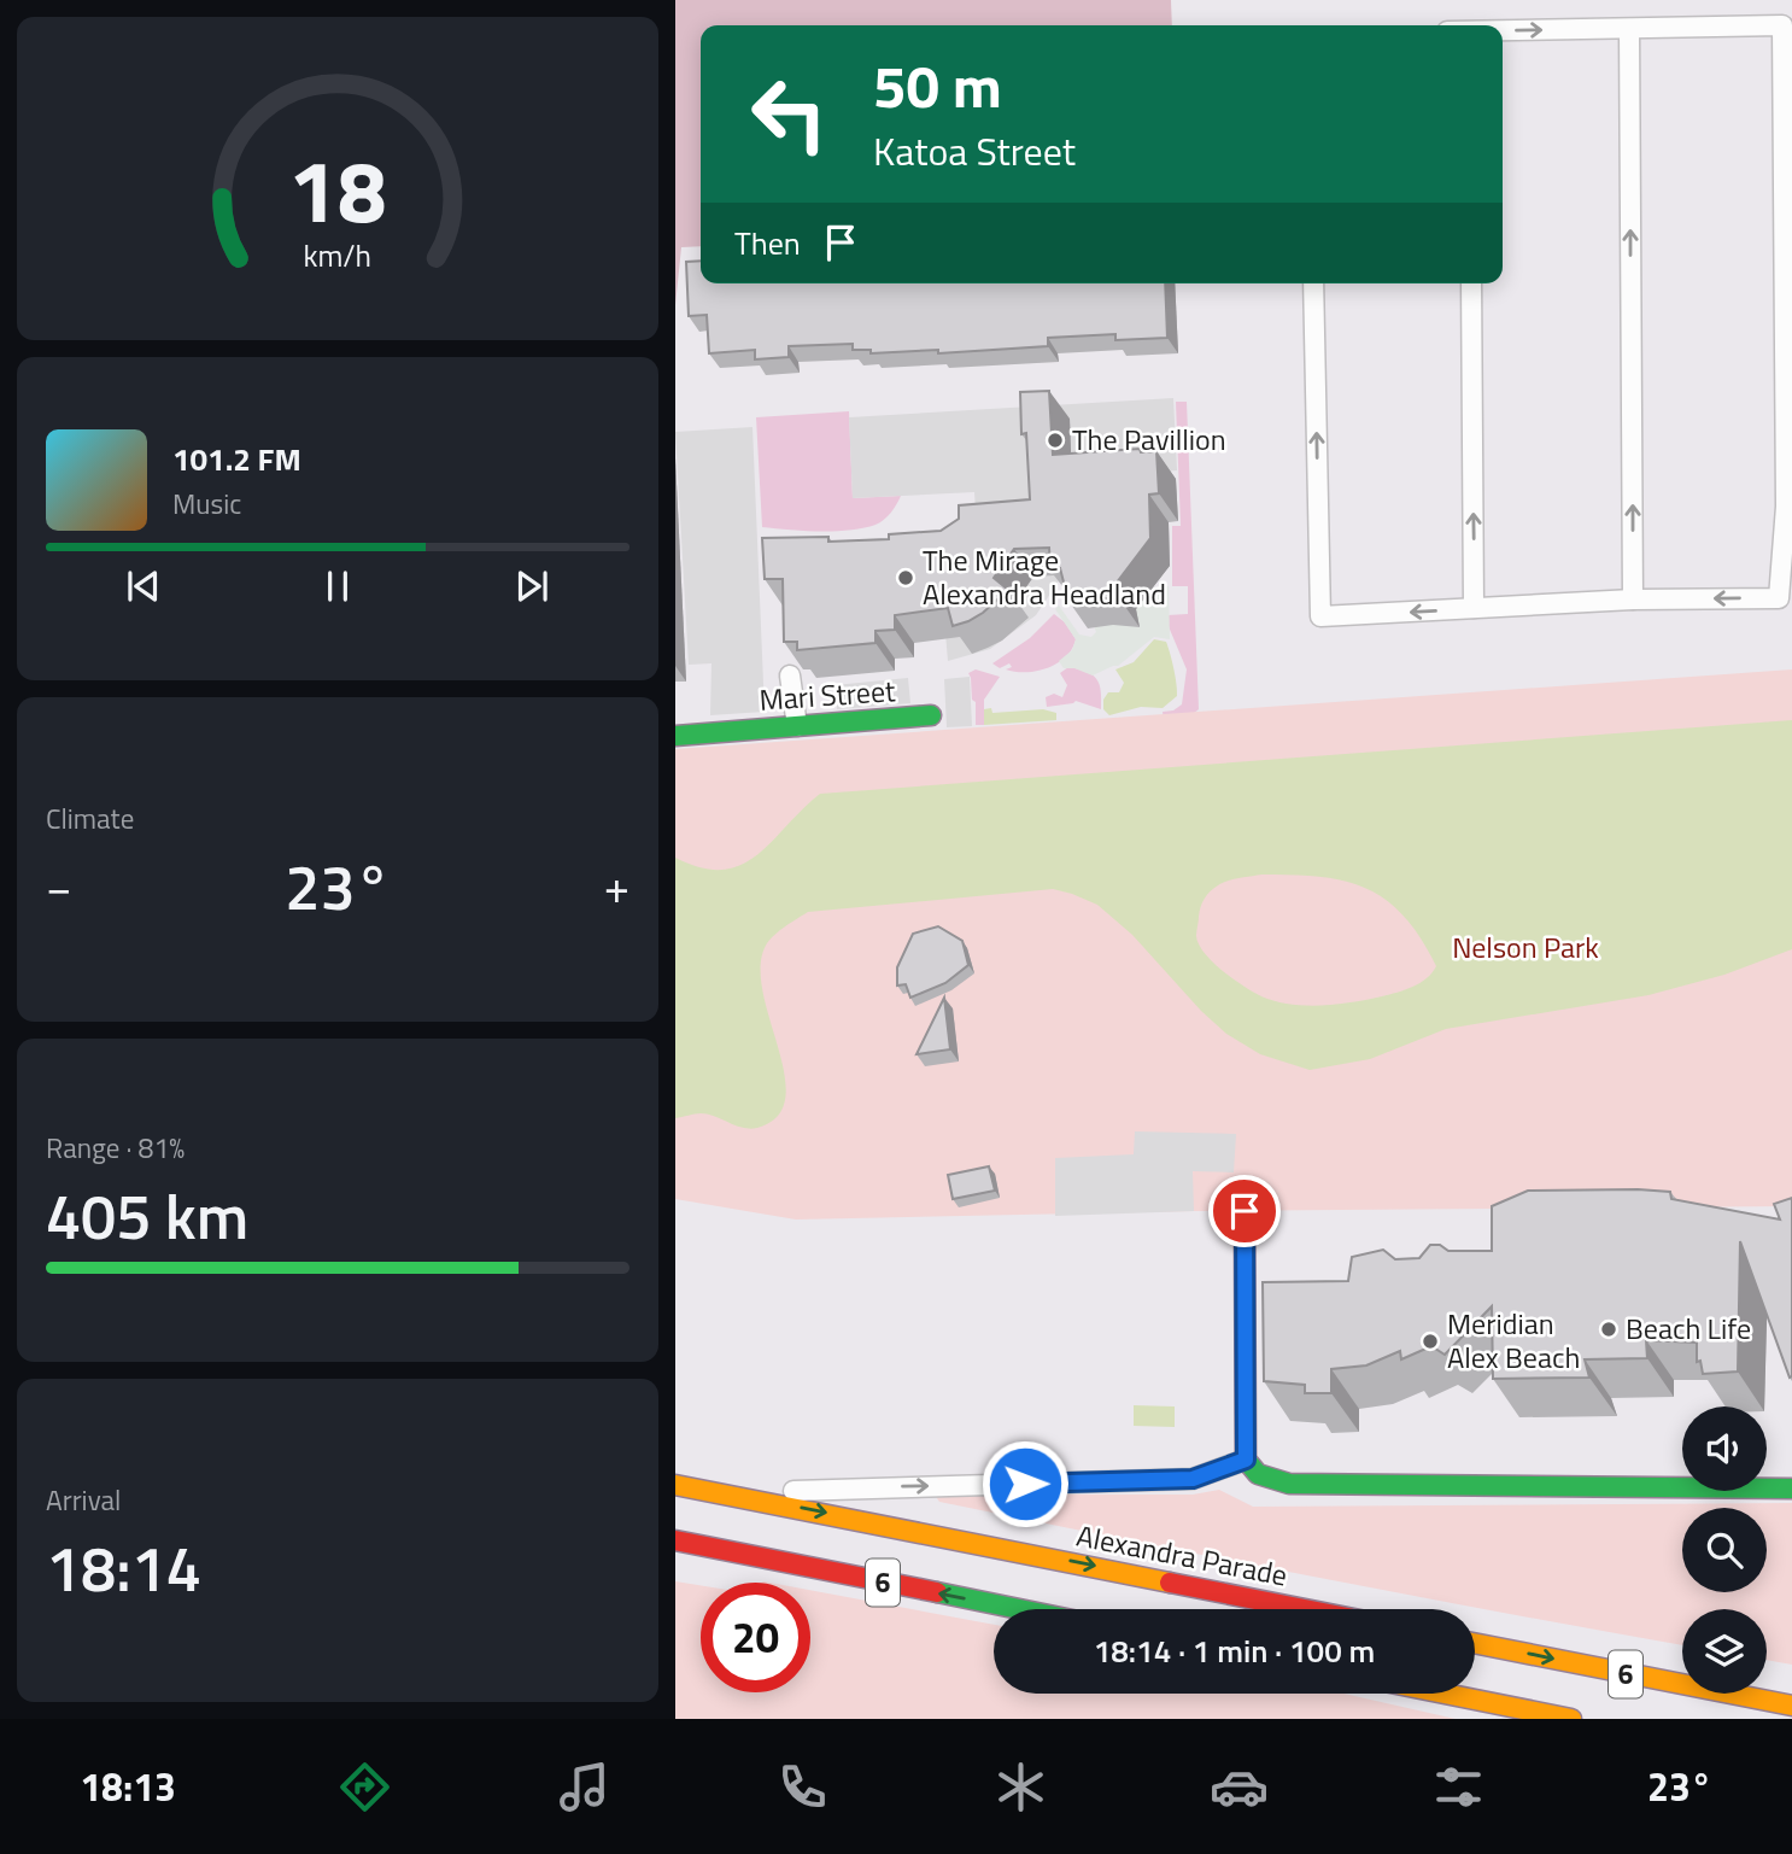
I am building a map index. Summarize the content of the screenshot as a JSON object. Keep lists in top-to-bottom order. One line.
{"streets":{"main road":["Mari Street","Alexandra Parade","6"]},"parks":["Nelson Park"],"places":["The Pavillion","The Mirage Alexandra Headland","Beach Life","Meridian Alex Beach"],"page":{"turn":["50 m","Katoa Street"],"then":"Then","song":["101.2 FM","Music"],"tile":["Climate",["Range · 81%","405 km"],["Arrival","18:14"]],"heat":["−","23°","+"],"limit":"20","trip":"18:14 · 1 min · 100 m","tabs":["18:13","23°"],"gauge":["18","km/h"]}}
